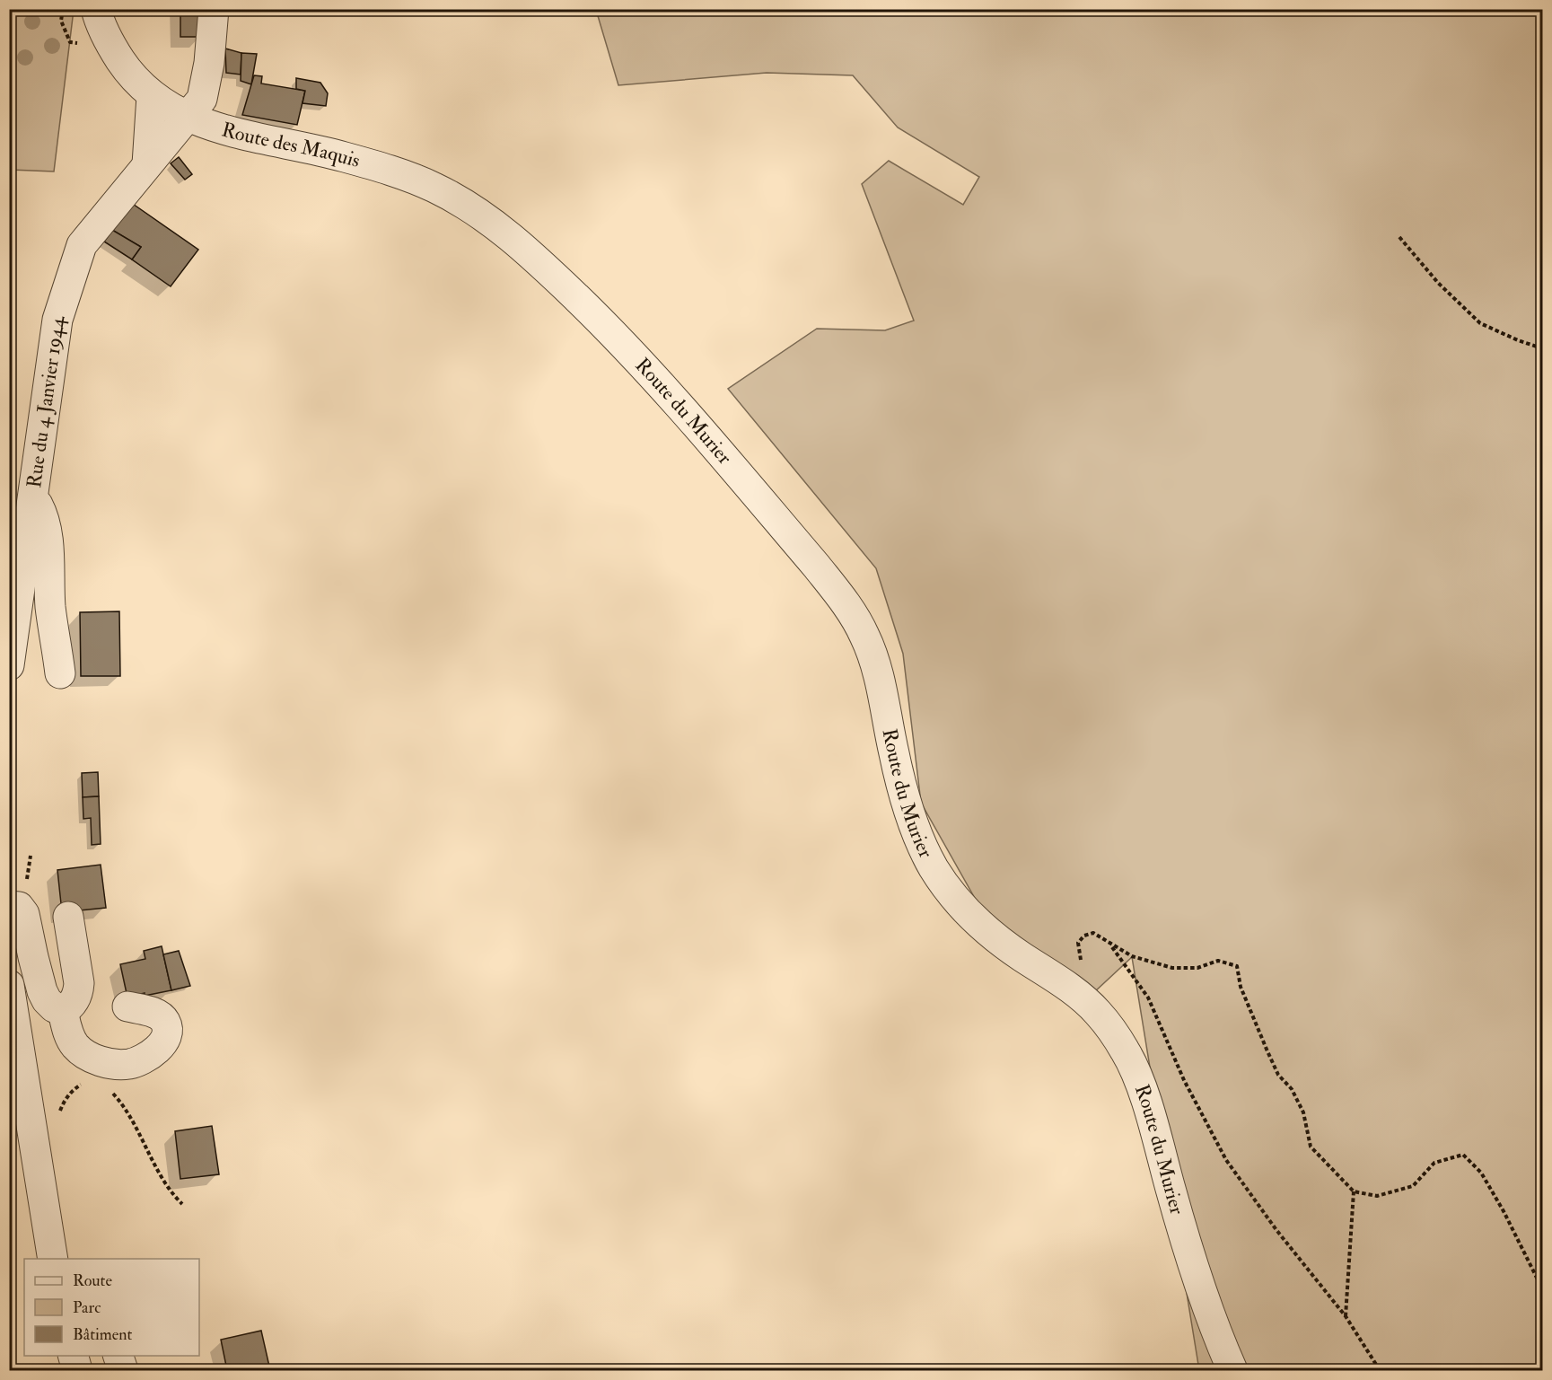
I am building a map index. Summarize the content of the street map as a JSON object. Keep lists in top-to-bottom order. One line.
{"streets":{"street":["Route des Maquis","Rue du 4 Janvier 1944","Route du Murier"]},"crossings":[["Route des Maquis","Rue du 4 Janvier 1944"],["Route des Maquis","Route du Murier"]],"legend":["Route","Parc","Bâtiment"]}
